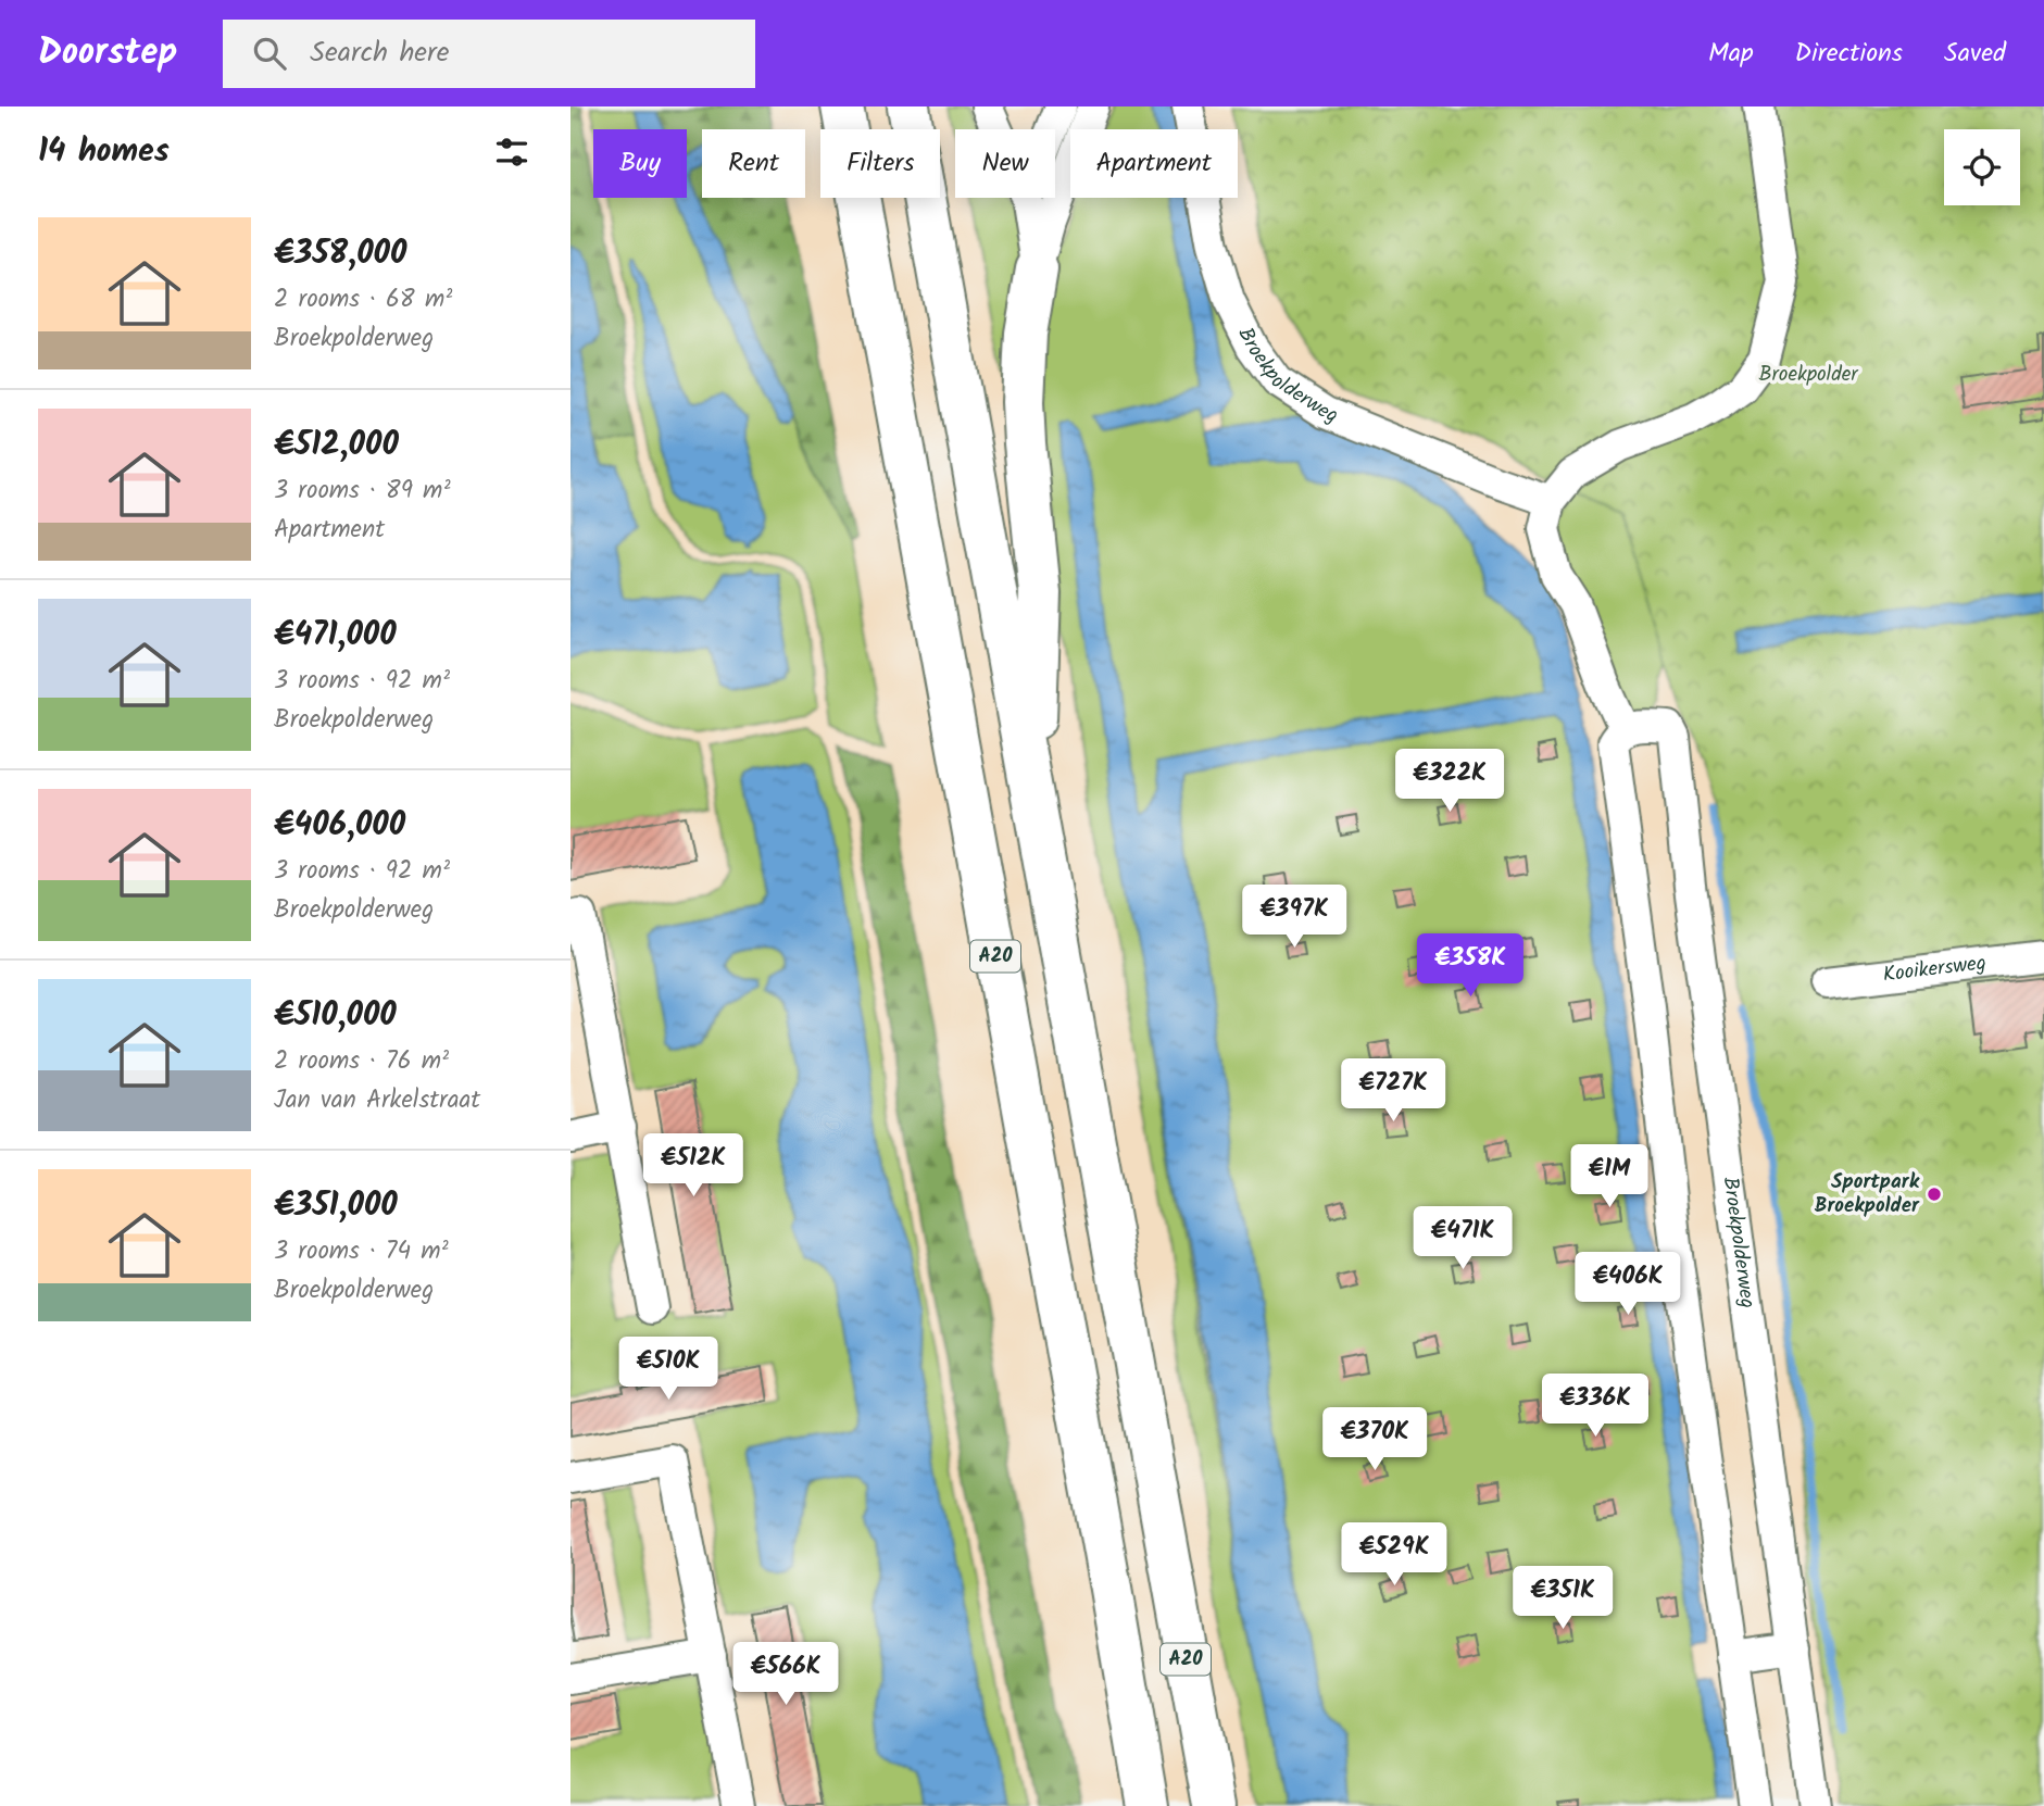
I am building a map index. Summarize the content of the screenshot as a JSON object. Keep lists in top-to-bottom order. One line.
{"streets":{"highway":["A20"],"street":["Broekpolderweg","Kooikersweg"]},"parks":["Broekpolder"],"places":["Sportpark Broekpolder"],"page":{"header":"Doorstep","search":"Search here","nav":["Map","Directions","Saved"],"heading":"14 homes","chip":["Buy","Rent","Filters","New","Apartment"],"list":[{"name":"€358,000","note":"2 rooms · 68 m² · Broekpolderweg"},{"name":"€512,000","note":"3 rooms · 89 m² · Apartment"},{"name":"€471,000","note":"3 rooms · 92 m² · Broekpolderweg"},{"name":"€406,000","note":"3 rooms · 92 m² · Broekpolderweg"},{"name":"€510,000","note":"2 rooms · 76 m² · Jan van Arkelstraat"},{"name":"€351,000","note":"3 rooms · 74 m² · Broekpolderweg"}],"price":["€322K","€397K","€358K","€727K","€512K","€1M","€471K","€406K","€510K","€336K","€370K","€529K","€351K","€566K"]}}
